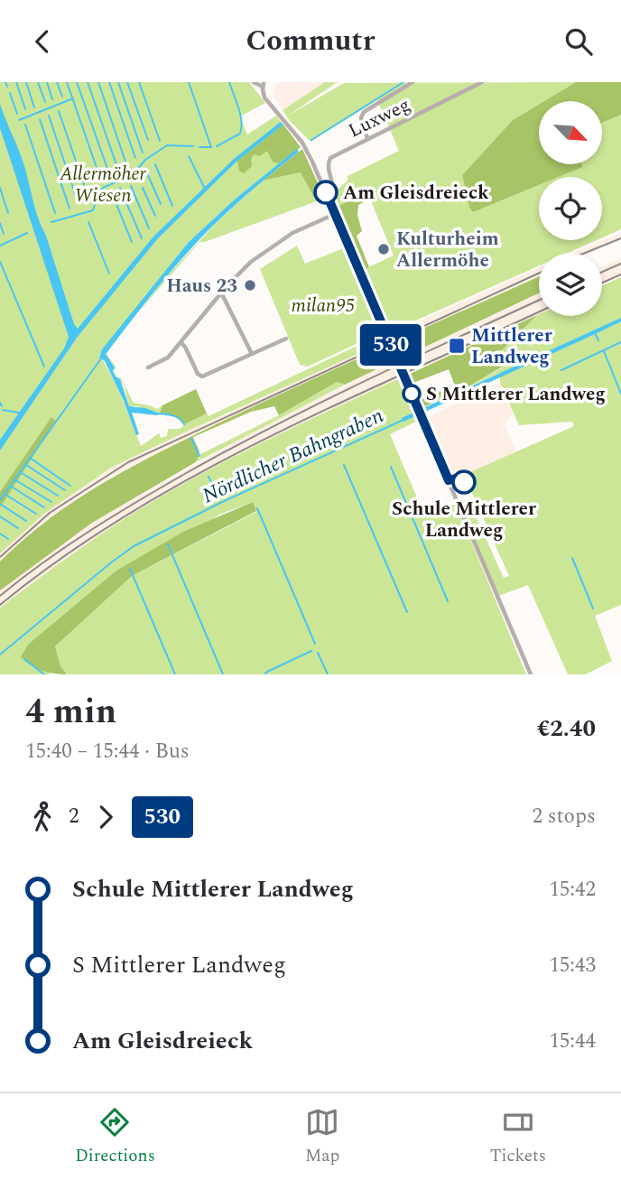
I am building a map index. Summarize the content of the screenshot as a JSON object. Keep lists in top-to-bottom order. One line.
{"streets":{"street":["Luxweg"]},"water":["Nördlicher Bahngraben"],"parks":["Allermöher Wiesen","milan95"],"places":{"other":["Am Gleisdreieck","Kulturheim Allermöhe","Haus 23","S Mittlerer Landweg","Schule Mittlerer Landweg"],"transit":["Mittlerer Landweg"]},"lines":["bus line 530"],"north":"bottom right","page":{"header":"Commutr","on_map":"530","heading":["4 min","15:40 – 15:44 · Bus","€2.40"],"legs":["2","530","2 stops"],"list":[{"name":"Schule Mittlerer Landweg","value":"15:42"},{"name":"S Mittlerer Landweg","value":"15:43"},{"name":"Am Gleisdreieck","value":"15:44"}],"tabs":["Directions","Map","Tickets"]}}
